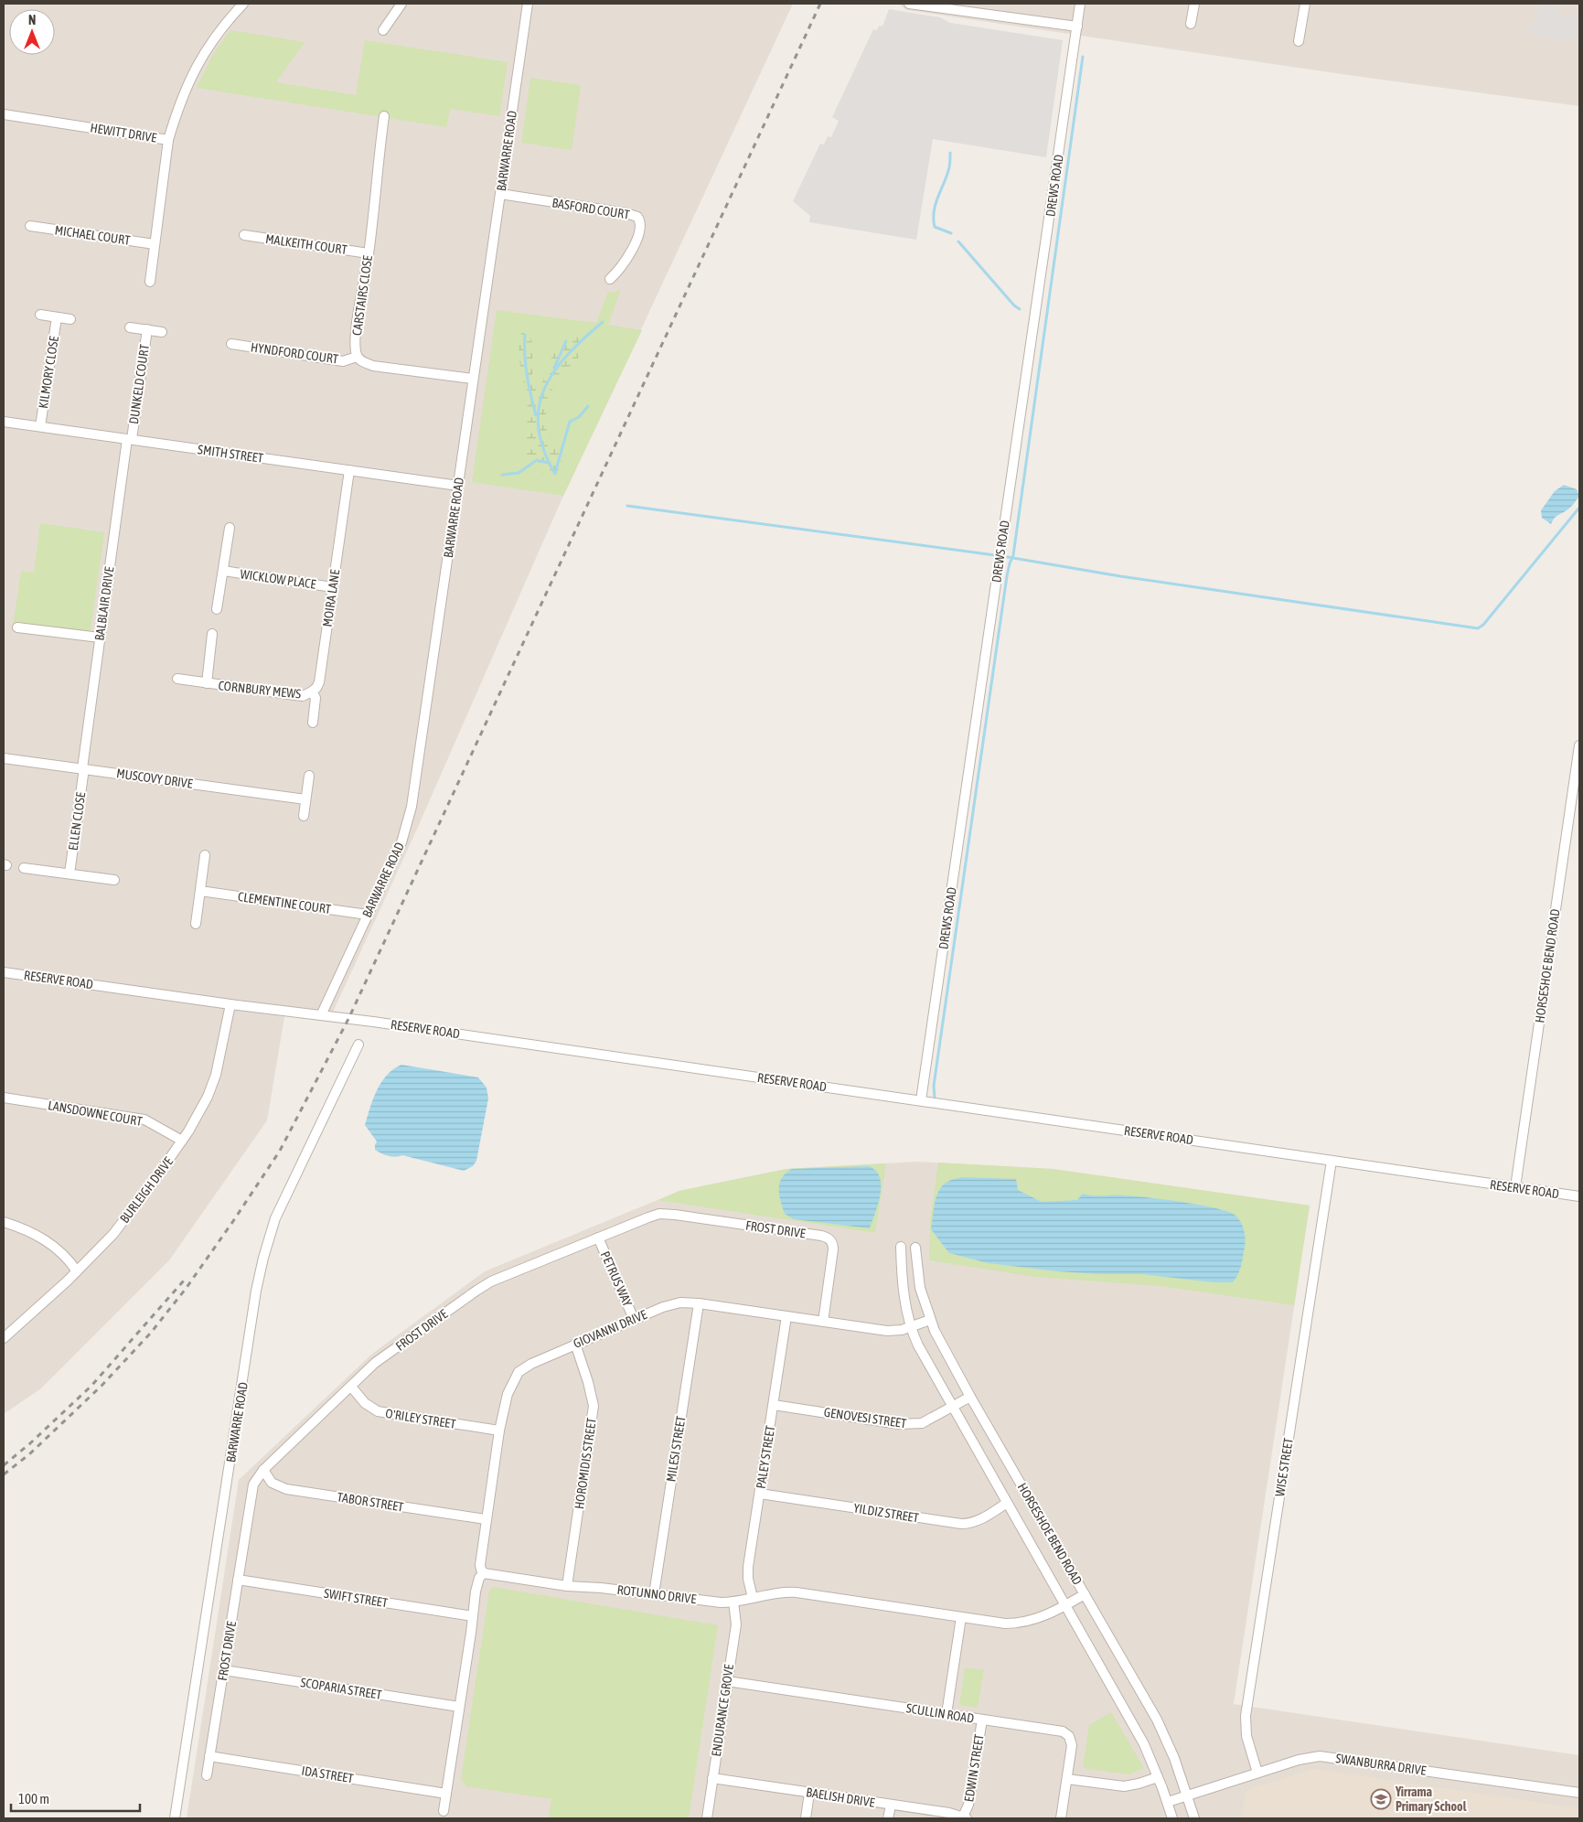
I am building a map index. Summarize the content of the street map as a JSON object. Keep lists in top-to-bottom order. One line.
{"streets":{"street":["HEWITT DRIVE","BARWARRE ROAD","DREWS ROAD","BASFORD COURT","MICHAEL COURT","MALKEITH COURT","CARSTAIRS CLOSE","HYNDFORD COURT","KILMORY CLOSE","DUNKELD COURT","SMITH STREET","WICKLOW PLACE","MOIRA LANE","BALBLAIR DRIVE","CORNBURY MEWS","MUSCOVY DRIVE","ELLEN CLOSE","CLEMENTINE COURT","HORSESHOE BEND ROAD","RESERVE ROAD","LANSDOWNE COURT","BURLEIGH DRIVE","FROST DRIVE","PETRUS WAY","GIOVANNI DRIVE","GENOVESI STREET","O'RILEY STREET","MILESI STREET","PALEY STREET","HOROMIDIS STREET","WISE STREET","TABOR STREET","YILDIZ STREET","ROTUNNO DRIVE","SWIFT STREET","SCOPARIA STREET","ENDURANCE GROVE","SCULLIN ROAD","SWANBURRA DRIVE","EDWIN STREET","IDA STREET","BAELISH DRIVE"]},"crossings":[["BARWARRE ROAD","BASFORD COURT"],["BARWARRE ROAD","SMITH STREET"],["BARWARRE ROAD","CLEMENTINE COURT"],["BARWARRE ROAD","RESERVE ROAD"],["DREWS ROAD","RESERVE ROAD"],["MALKEITH COURT","CARSTAIRS CLOSE"],["CARSTAIRS CLOSE","HYNDFORD COURT"],["KILMORY CLOSE","SMITH STREET"],["DUNKELD COURT","SMITH STREET"],["DUNKELD COURT","BALBLAIR DRIVE"],["SMITH STREET","MOIRA LANE"],["SMITH STREET","BALBLAIR DRIVE"],["WICKLOW PLACE","MOIRA LANE"],["MOIRA LANE","CORNBURY MEWS"],["BALBLAIR DRIVE","MUSCOVY DRIVE"],["BALBLAIR DRIVE","ELLEN CLOSE"],["MUSCOVY DRIVE","ELLEN CLOSE"],["HORSESHOE BEND ROAD","RESERVE ROAD"],["HORSESHOE BEND ROAD","GIOVANNI DRIVE"],["HORSESHOE BEND ROAD","GENOVESI STREET"],["HORSESHOE BEND ROAD","YILDIZ STREET"],["HORSESHOE BEND ROAD","ROTUNNO DRIVE"],["HORSESHOE BEND ROAD","SWANBURRA DRIVE"],["RESERVE ROAD","BURLEIGH DRIVE"],["RESERVE ROAD","WISE STREET"],["LANSDOWNE COURT","BURLEIGH DRIVE"],["FROST DRIVE","PETRUS WAY"],["FROST DRIVE","GIOVANNI DRIVE"],["FROST DRIVE","O'RILEY STREET"],["FROST DRIVE","TABOR STREET"],["FROST DRIVE","SWIFT STREET"],["FROST DRIVE","SCOPARIA STREET"],["FROST DRIVE","IDA STREET"],["PETRUS WAY","GIOVANNI DRIVE"],["GIOVANNI DRIVE","O'RILEY STREET"],["GIOVANNI DRIVE","MILESI STREET"],["GIOVANNI DRIVE","PALEY STREET"],["GIOVANNI DRIVE","HOROMIDIS STREET"],["GIOVANNI DRIVE","TABOR STREET"],["GIOVANNI DRIVE","ROTUNNO DRIVE"],["GENOVESI STREET","PALEY STREET"],["MILESI STREET","ROTUNNO DRIVE"],["PALEY STREET","YILDIZ STREET"],["PALEY STREET","ROTUNNO DRIVE"],["HOROMIDIS STREET","ROTUNNO DRIVE"],["WISE STREET","SWANBURRA DRIVE"],["ROTUNNO DRIVE","ENDURANCE GROVE"],["ENDURANCE GROVE","SCULLIN ROAD"],["ENDURANCE GROVE","BAELISH DRIVE"],["SCULLIN ROAD","EDWIN STREET"],["EDWIN STREET","BAELISH DRIVE"]],"places":{"school or university":["Yirrama Primary School"]},"scale_bar":"100 m","north":"top"}
